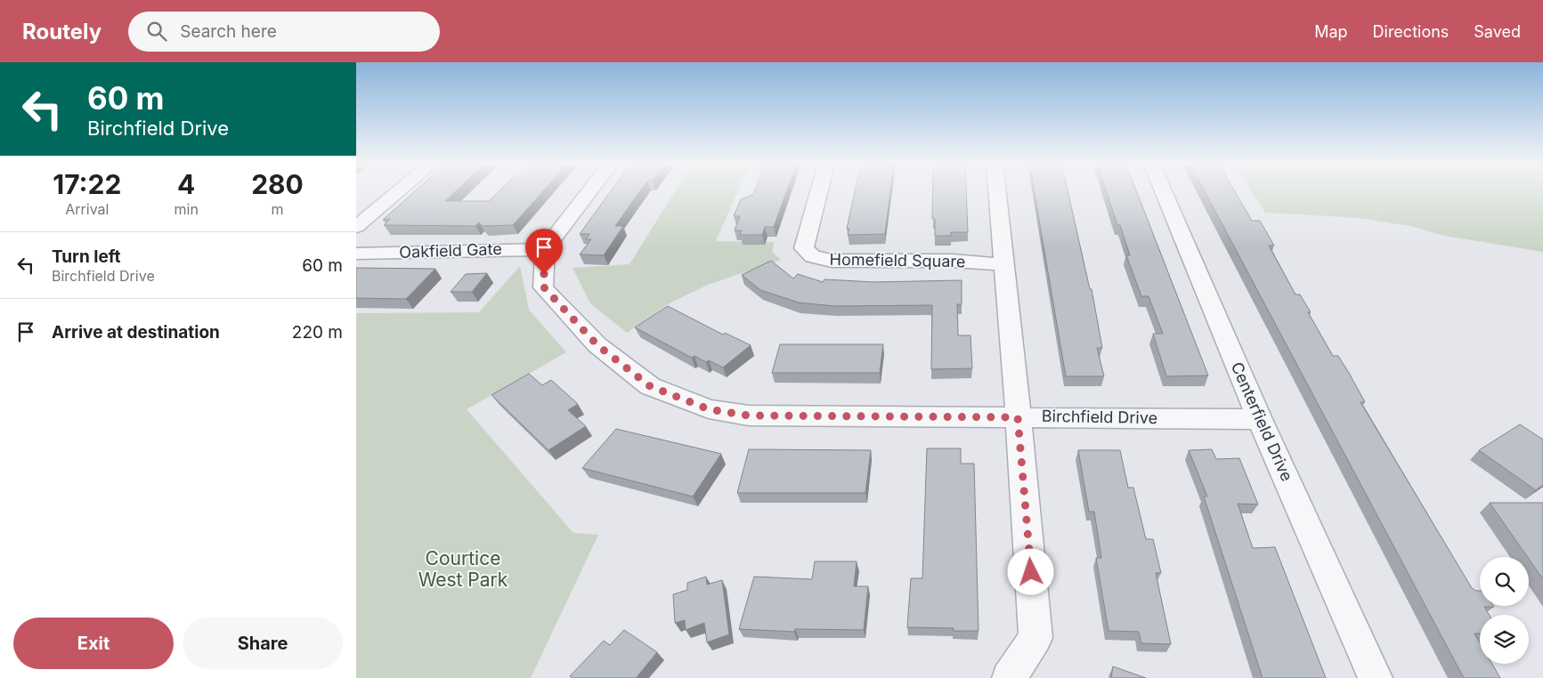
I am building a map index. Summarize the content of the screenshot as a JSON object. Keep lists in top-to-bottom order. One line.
{"streets":{"street":["Oakfield Gate","Homefield Square","Birchfield Drive","Centerfield Drive"]},"crossings":[["Oakfield Gate","Birchfield Drive"],["Birchfield Drive","Centerfield Drive"]],"parks":["Courtice West Park"],"page":{"header":"Routely","search":"Search here","nav":["Map","Directions","Saved"],"turn":["60 m","Birchfield Drive"],"eta":["17:22","Arrival","4","min","280","m"],"list":[{"name":"Turn left","note":"Birchfield Drive","value":"60 m"},{"name":"Arrive at destination","value":"220 m"}],"buttons":["Exit","Share"]}}
